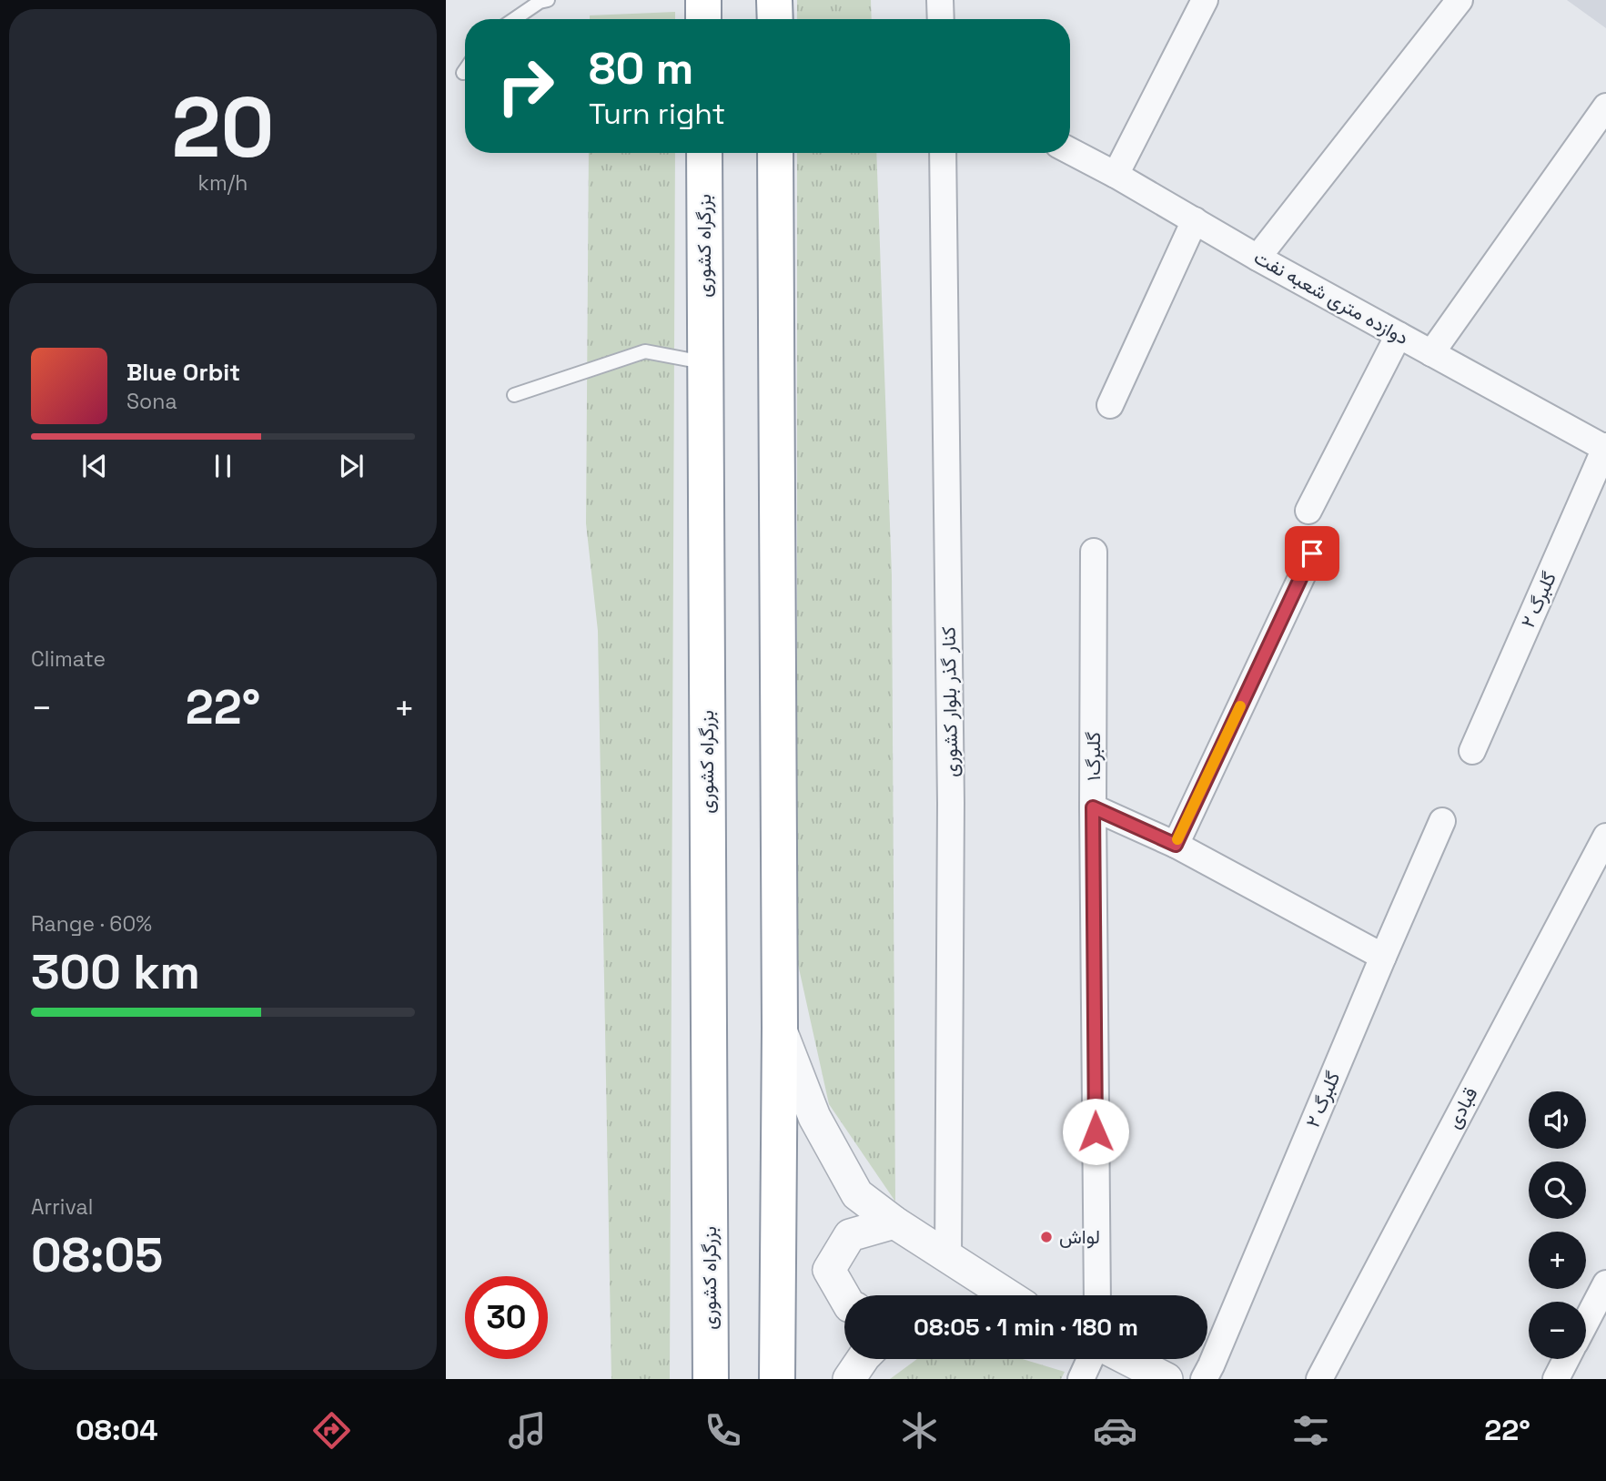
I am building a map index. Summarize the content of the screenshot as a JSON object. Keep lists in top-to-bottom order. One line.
{"streets":{"highway":["بزرگراه کشوری"],"street":["دوازده متری شعبه نفت","گلبرگ ۲","کنار گذر بلوار کشوری","گلبرگ۱","قبادی"]},"crossings":[["دوازده متری شعبه نفت","گلبرگ ۲"]],"places":["لواش"],"page":{"tile":[["20","km/h"],"Climate",["Range · 60%","300 km"],["Arrival","08:05"]],"turn":["80 m","Turn right"],"song":["Blue Orbit","Sona"],"heat":["−","22°","+"],"map_buttons":["+","−"],"limit":"30","trip":"08:05 · 1 min · 180 m","tabs":["08:04","22°"]}}
